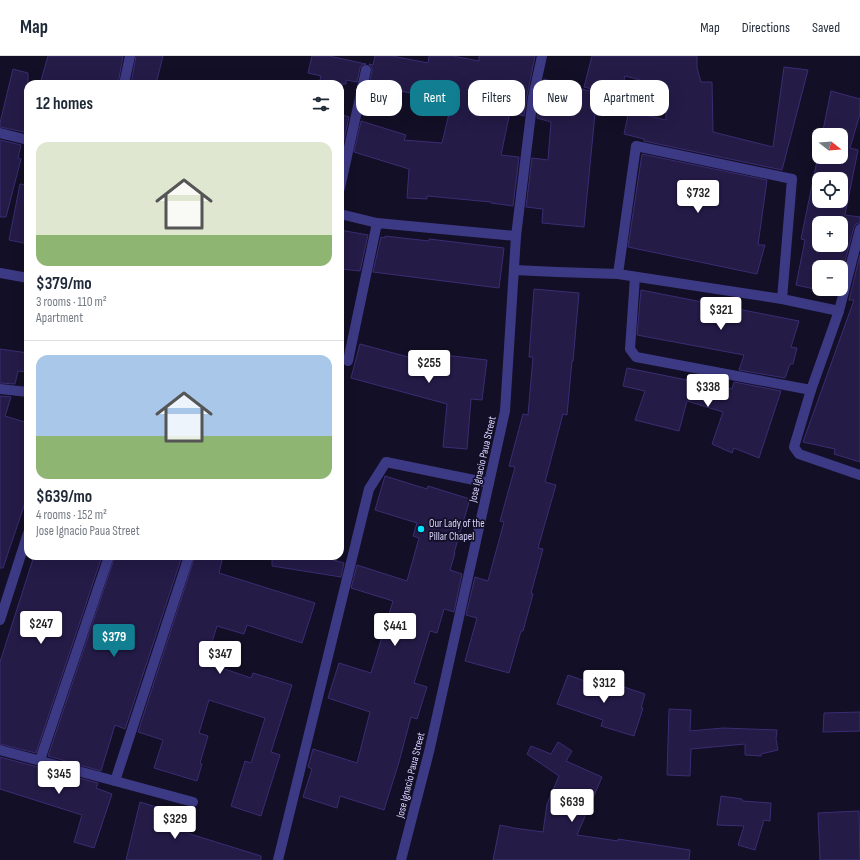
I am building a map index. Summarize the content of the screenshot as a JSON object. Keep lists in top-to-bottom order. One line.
{"streets":{"street":["Jose Ignacio Paua Street"]},"places":["Our Lady of the Pillar Chapel"],"north":"right","page":{"header":"Map","nav":["Map","Directions","Saved"],"chip":["Buy","Rent","Filters","New","Apartment"],"heading":"12 homes","map_buttons":["+","−"],"list":[{"name":"$379/mo","note":"3 rooms · 110 m² · Apartment"},{"name":"$639/mo","note":"4 rooms · 152 m² · Jose Ignacio Paua Street"}],"price":["$732","$321","$255","$338","$247","$441","$379","$347","$312","$345","$639","$329"]}}
